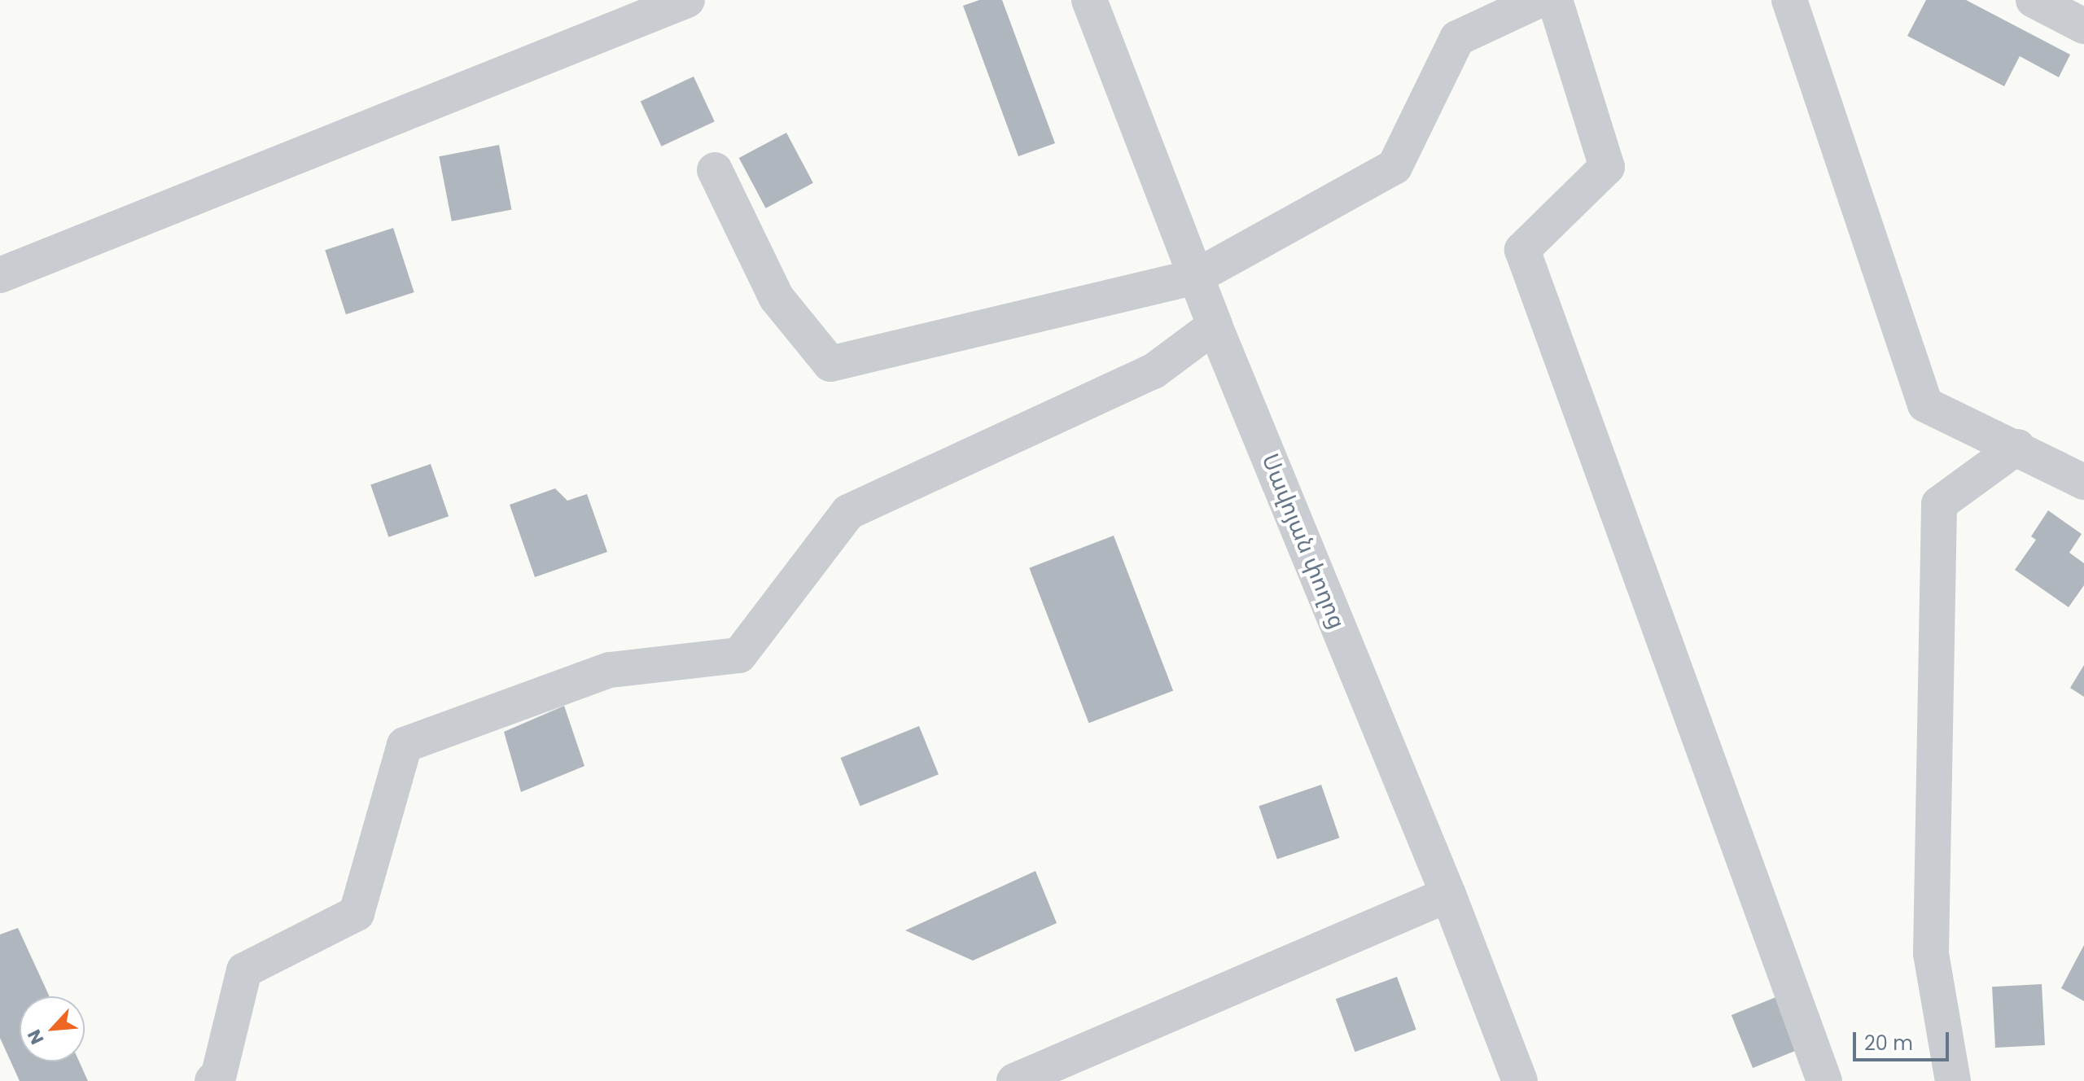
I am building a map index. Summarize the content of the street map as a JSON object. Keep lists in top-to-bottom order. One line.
{"streets":{"street":["Սավոյան փողոց"]},"scale_bar":"20 m","north":"bottom left"}
